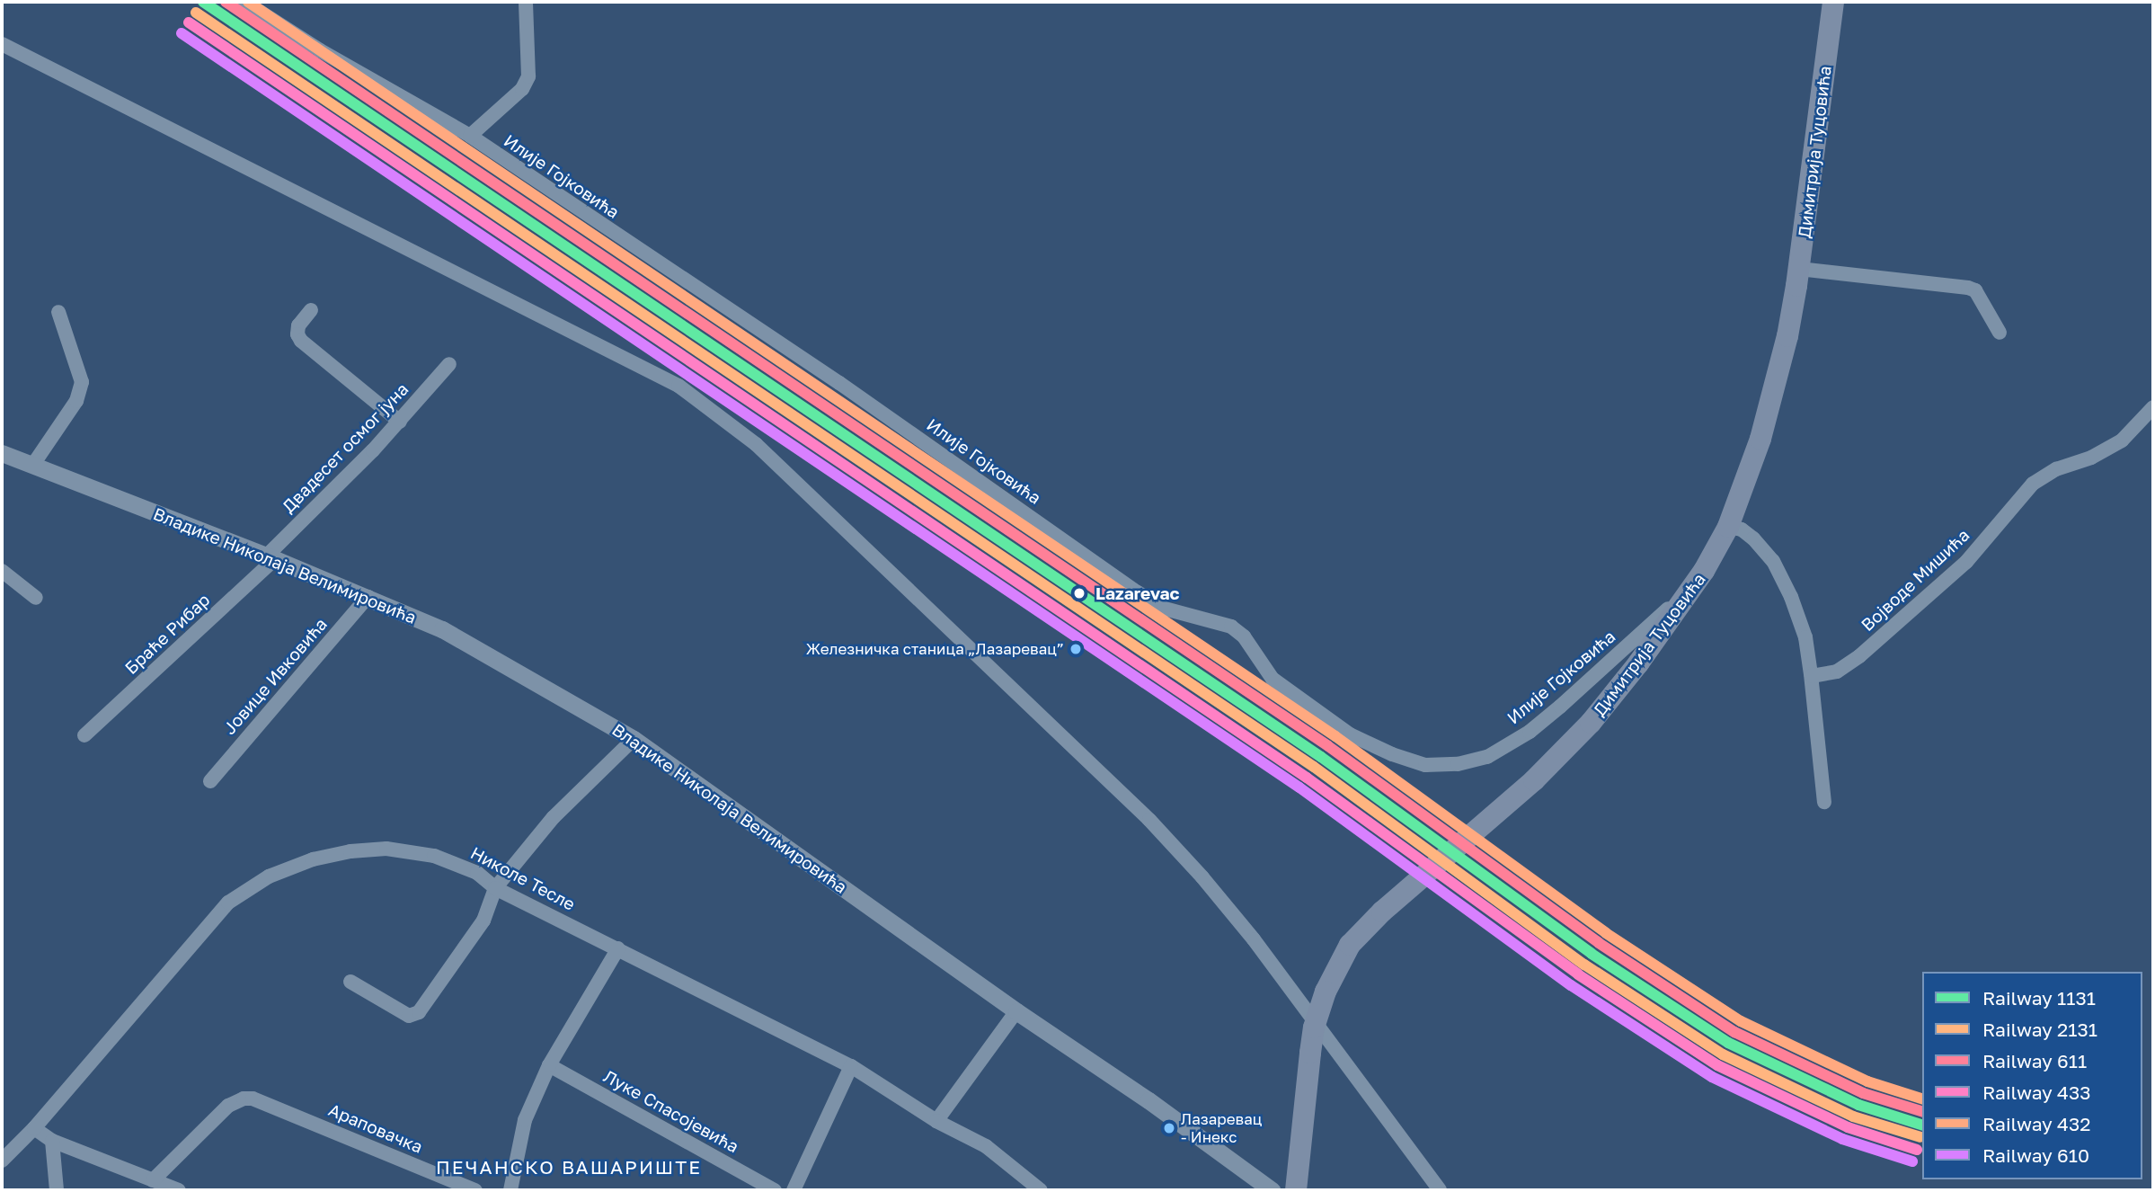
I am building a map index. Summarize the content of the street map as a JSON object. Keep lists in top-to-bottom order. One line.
{"streets":{"main road":["Димитрија Туцовића"],"street":["Илије Гојковића","Двадесет осмог јуна","Владике Николаја Велимировића","Војводе Мишића","Браће Рибар","Јовице Ивковића","Николе Тесле","Луке Спасојевића","Араповачка"]},"crossings":[["Димитрија Туцовића","Илије Гојковића"],["Двадесет осмог јуна","Владике Николаја Велимировића"],["Двадесет осмог јуна","Браће Рибар"],["Владике Николаја Велимировића","Браће Рибар"],["Владике Николаја Велимировића","Јовице Ивковића"]],"districts":["ПЕЧАНСКО ВАШАРИШТЕ"],"places":["Lazarevac","Железничка станица „Лазаревац”","Лазаревац - Инекс"],"lines":["rail line 1131","rail line 611","rail line 432","rail line 2131","rail line 433","rail line 610"],"legend":["Railway 1131","Railway 2131","Railway 611","Railway 433","Railway 432","Railway 610"]}
